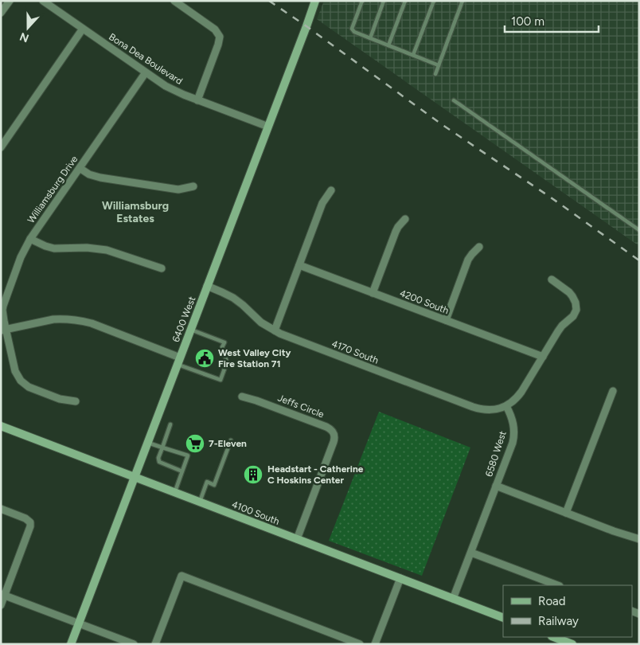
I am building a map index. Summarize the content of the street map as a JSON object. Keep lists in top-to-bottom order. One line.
{"streets":{"street":["Bona Dea Boulevard","Williamsburg Drive","4200 South","6400 West","4170 South","Jeffs Circle","6580 West","4100 South"]},"crossings":[["Bona Dea Boulevard","Williamsburg Drive"],["Bona Dea Boulevard","6400 West"],["6400 West","4170 South"],["6400 West","4100 South"],["4170 South","6580 West"],["Jeffs Circle","4100 South"],["6580 West","4100 South"]],"districts":["Williamsburg Estates"],"places":{"public building":["West Valley City Fire Station 71"],"supermarket":["7-Eleven"],"building":["Headstart - Catherine C Hoskins Center"]},"legend":["Road","Railway"],"scale_bar":"100 m","north":"bottom"}
